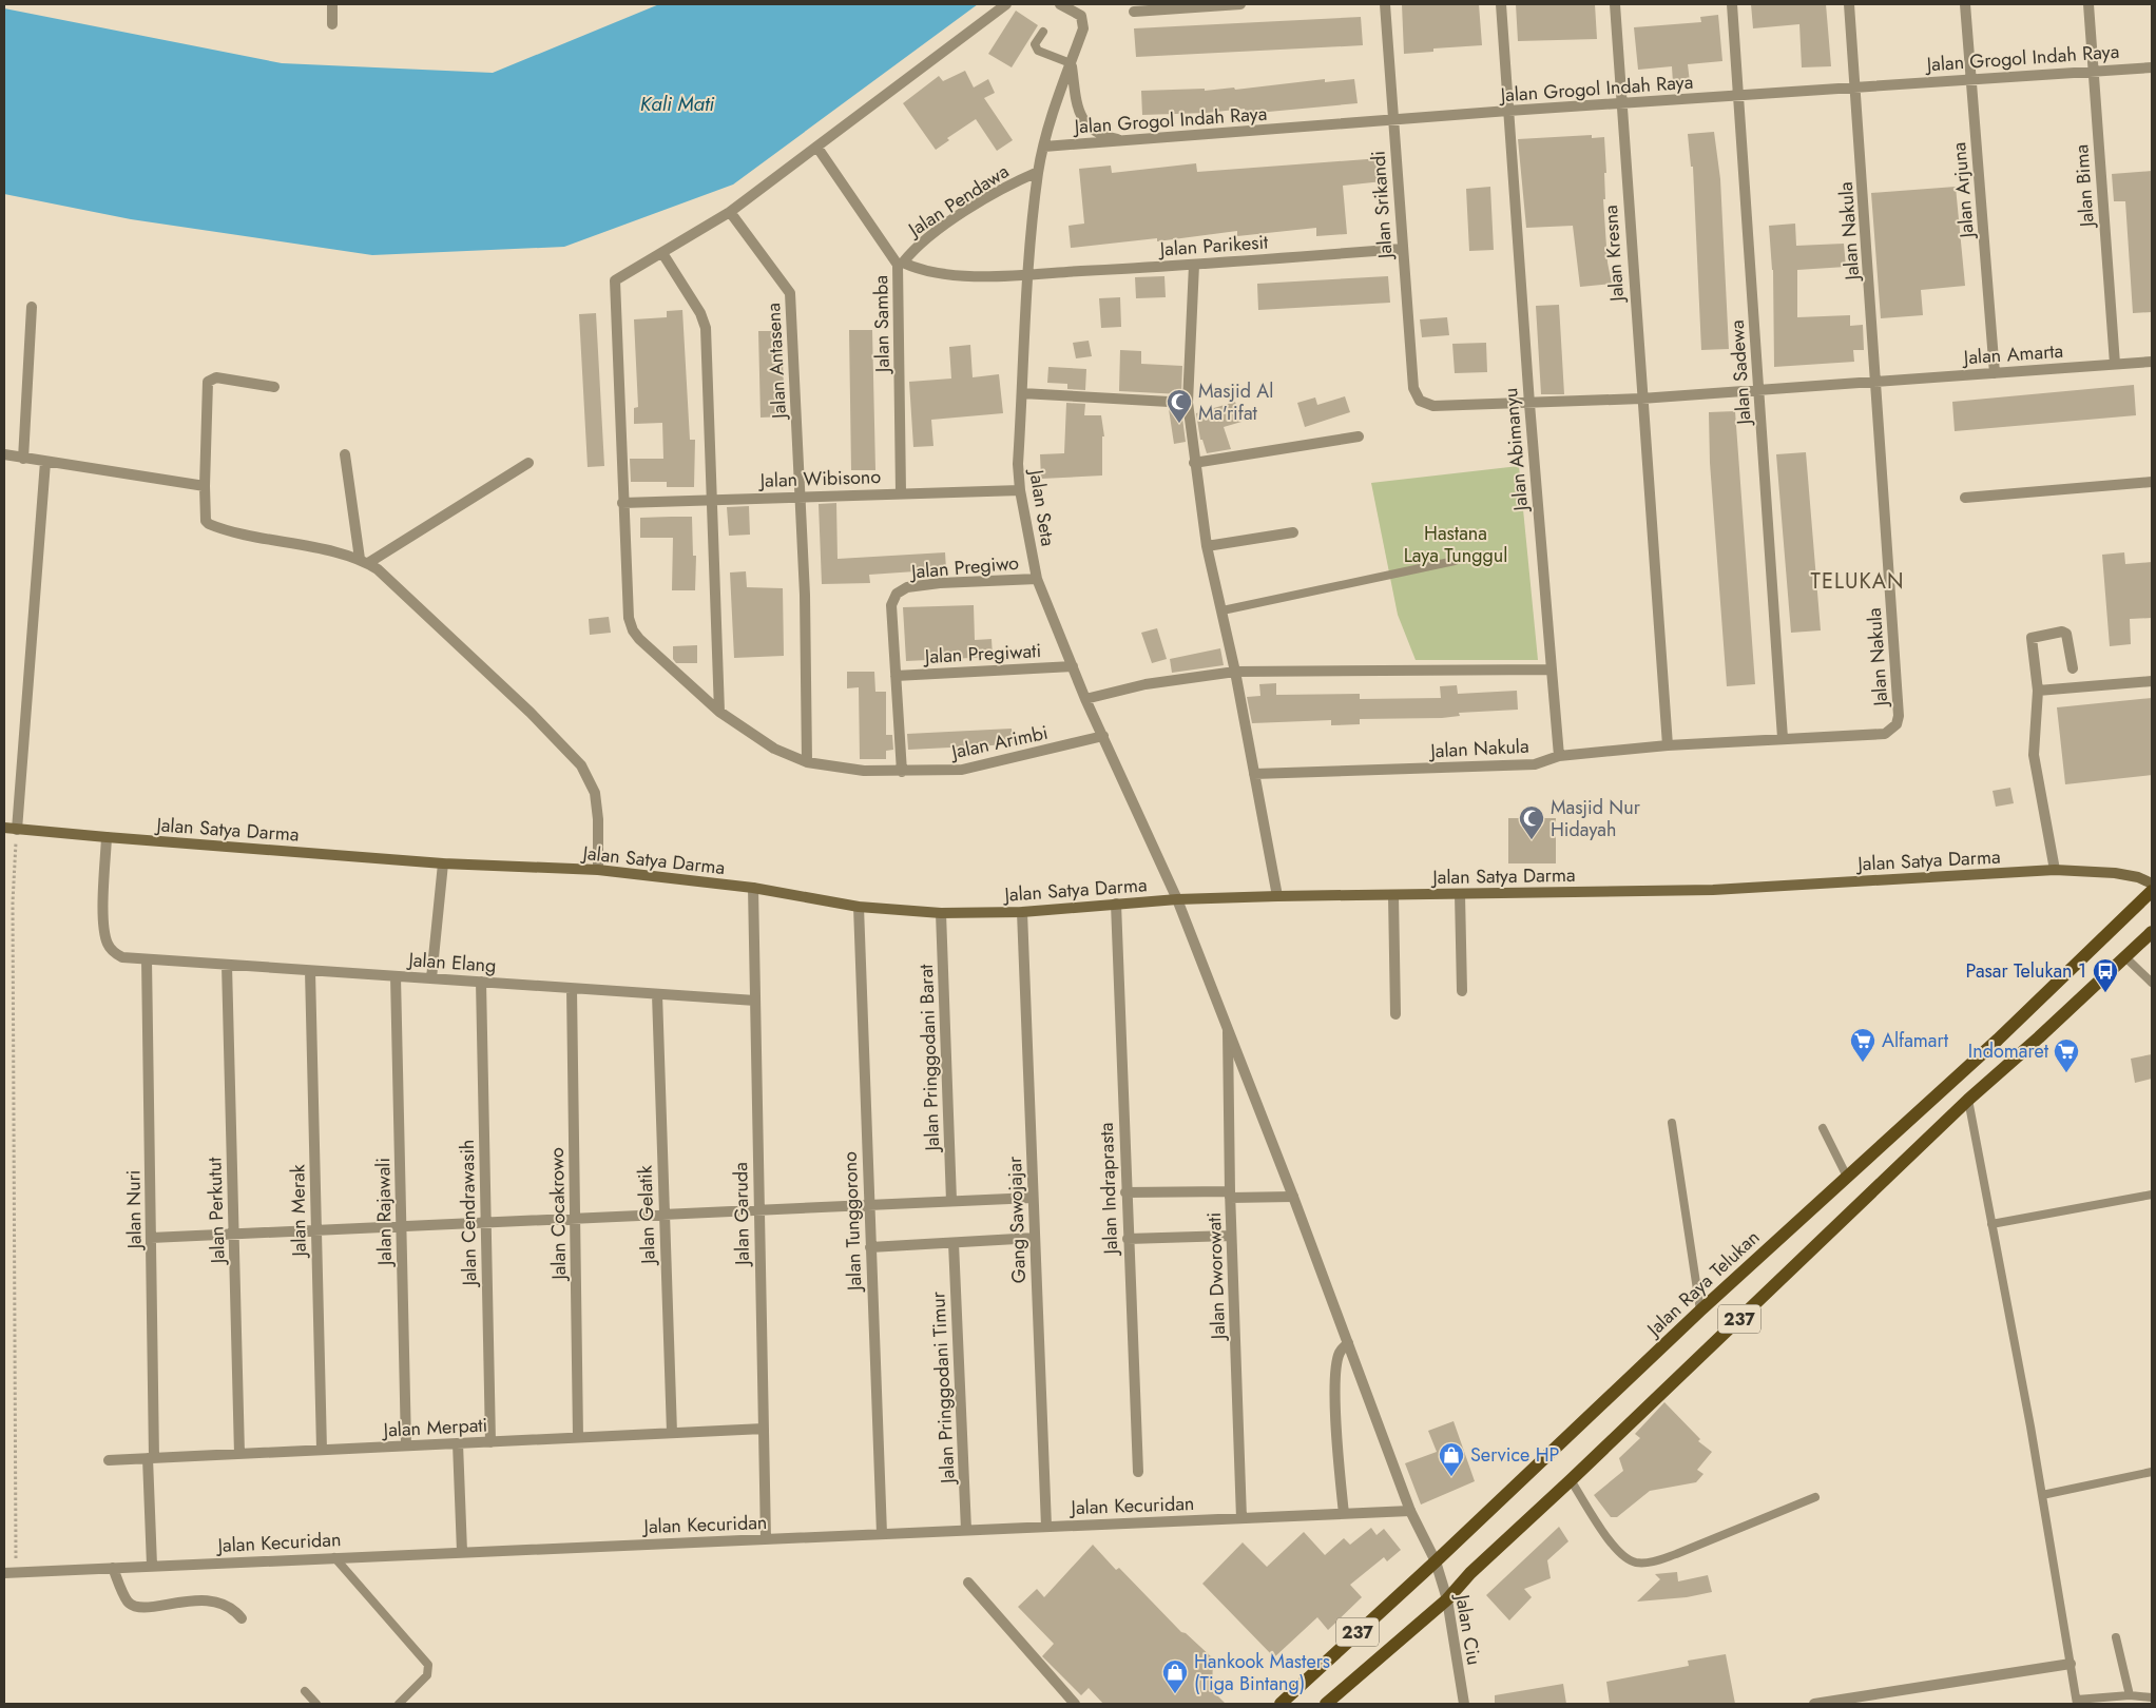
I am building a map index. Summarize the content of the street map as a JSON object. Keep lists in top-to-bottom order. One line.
{"streets":{"main road":["Jalan Satya Darma","Jalan Raya Telukan","237"],"street":["Jalan Grogol Indah Raya","Jalan Bima","Jalan Arjuna","Jalan Pendawa","Jalan Srikandi","Jalan Nakula","Jalan Parikesit","Jalan Kresna","Jalan Samba","Jalan Amarta","Jalan Antasena","Jalan Sadewa","Jalan Abimanyu","Jalan Wibisono","Jalan Seta","Jalan Pregiwo","Jalan Pregiwati","Jalan Arimbi","Jalan Elang","Jalan Pringgodani Barat","Jalan Indraprasta","Jalan Nuri","Jalan Perkutut","Jalan Merak","Jalan Rajawali","Jalan Cendrawasih","Jalan Cocakrowo","Jalan Garuda","Jalan Gelatik","Gang Sawojajar","Jalan Tunggorono","Jalan Dworowati","Jalan Pringgodani Timur","Jalan Merpati","Jalan Kecuridan","Jalan Ciu"]},"crossings":[["Jalan Grogol Indah Raya","Jalan Bima"],["Jalan Grogol Indah Raya","Jalan Arjuna"],["Jalan Grogol Indah Raya","Jalan Srikandi"],["Jalan Grogol Indah Raya","Jalan Nakula"],["Jalan Grogol Indah Raya","Jalan Kresna"],["Jalan Grogol Indah Raya","Jalan Sadewa"],["Jalan Grogol Indah Raya","Jalan Abimanyu"],["Jalan Grogol Indah Raya","Jalan Seta"],["Jalan Bima","Jalan Amarta"],["Jalan Arjuna","Jalan Amarta"],["Jalan Pendawa","Jalan Parikesit"],["Jalan Pendawa","Jalan Samba"],["Jalan Pendawa","Jalan Seta"],["Jalan Srikandi","Jalan Parikesit"],["Jalan Srikandi","Jalan Amarta"],["Jalan Nakula","Jalan Kresna"],["Jalan Nakula","Jalan Amarta"],["Jalan Nakula","Jalan Sadewa"],["Jalan Nakula","Jalan Abimanyu"],["Jalan Parikesit","Jalan Samba"],["Jalan Parikesit","Jalan Seta"],["Jalan Kresna","Jalan Amarta"],["Jalan Samba","Jalan Wibisono"],["Jalan Amarta","Jalan Sadewa"],["Jalan Amarta","Jalan Abimanyu"],["Jalan Antasena","Jalan Wibisono"],["Jalan Antasena","Jalan Arimbi"],["Jalan Wibisono","Jalan Seta"],["Jalan Wibisono","Jalan Arimbi"],["Jalan Seta","Jalan Pregiwo"],["Jalan Seta","Jalan Pregiwati"],["Jalan Seta","Jalan Arimbi"],["Jalan Seta","Jalan Satya Darma"],["Jalan Seta","Jalan Dworowati"],["Jalan Seta","Jalan Ciu"],["Jalan Pregiwo","Jalan Pregiwati"],["Jalan Satya Darma","Jalan Elang"],["Jalan Satya Darma","Jalan Pringgodani Barat"],["Jalan Satya Darma","Jalan Indraprasta"],["Jalan Satya Darma","Jalan Garuda"],["Jalan Satya Darma","Gang Sawojajar"],["Jalan Satya Darma","Jalan Tunggorono"],["Jalan Elang","Jalan Nuri"],["Jalan Elang","Jalan Perkutut"],["Jalan Elang","Jalan Merak"],["Jalan Elang","Jalan Rajawali"],["Jalan Elang","Jalan Cendrawasih"],["Jalan Elang","Jalan Cocakrowo"],["Jalan Elang","Jalan Garuda"],["Jalan Elang","Jalan Gelatik"],["Jalan Nuri","Jalan Merpati"],["Jalan Nuri","Jalan Kecuridan"],["Jalan Perkutut","Jalan Merpati"],["Jalan Merak","Jalan Merpati"],["Jalan Rajawali","Jalan Merpati"],["Jalan Cendrawasih","Jalan Merpati"],["Jalan Cocakrowo","Jalan Merpati"],["Jalan Garuda","Jalan Merpati"],["Jalan Garuda","Jalan Kecuridan"],["Jalan Gelatik","Jalan Merpati"],["Gang Sawojajar","Jalan Kecuridan"],["Jalan Tunggorono","Jalan Kecuridan"],["Jalan Dworowati","Jalan Kecuridan"],["Jalan Raya Telukan","Jalan Ciu"],["237","Jalan Ciu"],["Jalan Pringgodani Timur","Jalan Kecuridan"],["Jalan Kecuridan","Jalan Ciu"]],"districts":["TELUKAN"],"water":["Kali Mati"],"parks":["Hastana Laya Tunggul"],"places":{"mosque":["Masjid Al Ma'rifat","Masjid Nur Hidayah"],"bus stop":["Pasar Telukan 1"],"supermarket":["Alfamart","Indomaret"],"shop":["Service HP","Hankook Masters (Tiga Bintang)"]}}
